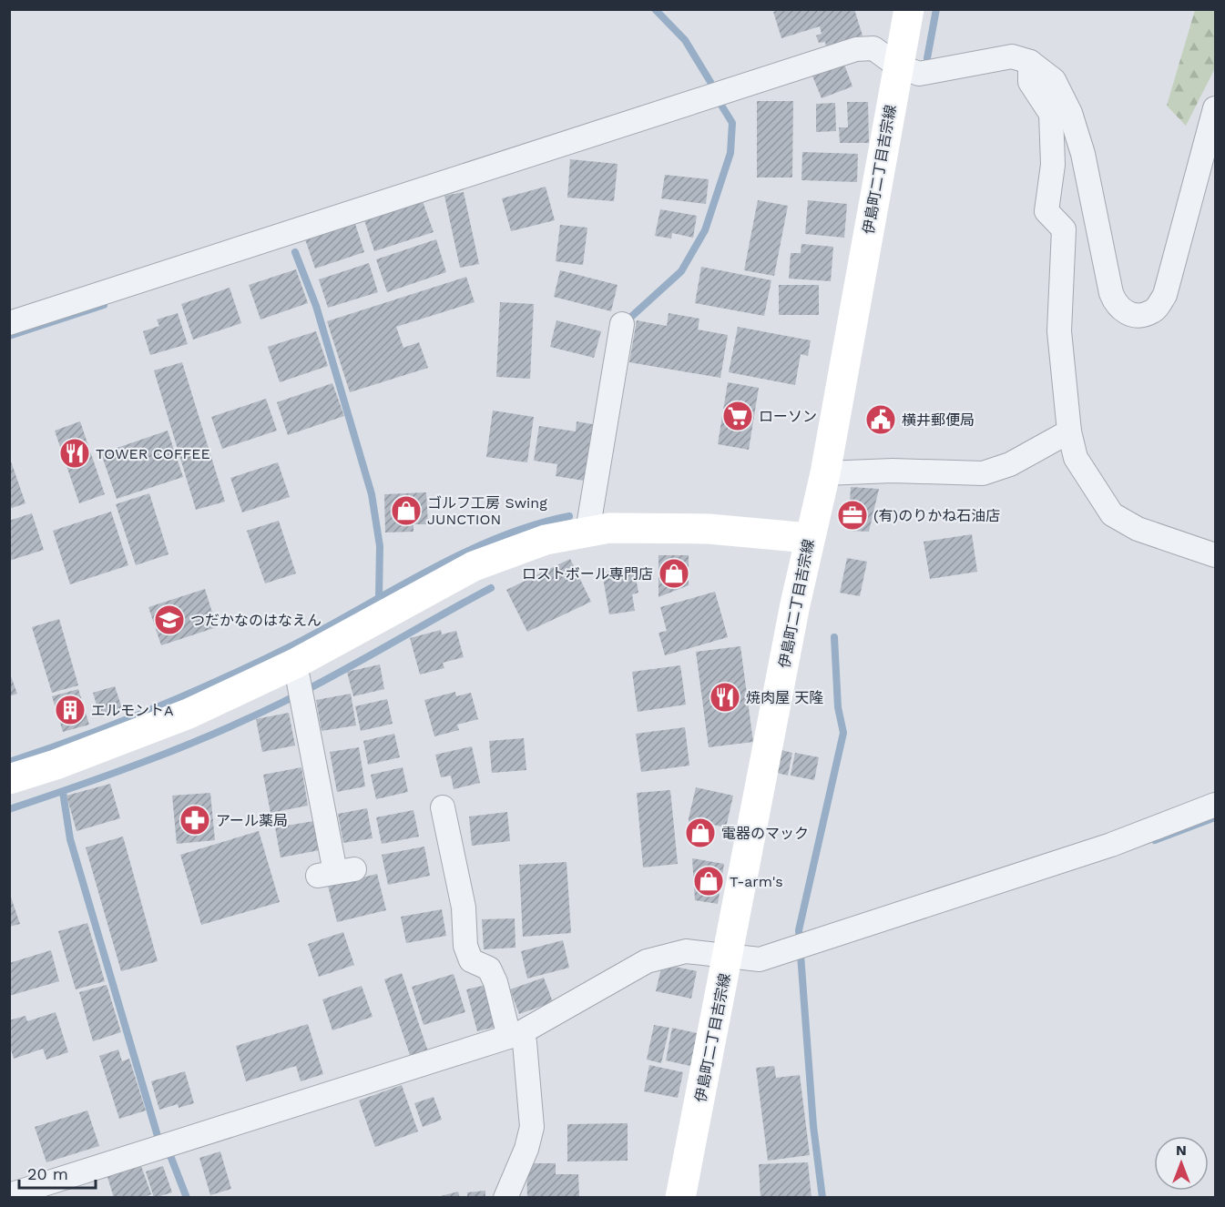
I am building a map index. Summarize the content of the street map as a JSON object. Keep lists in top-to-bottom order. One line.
{"streets":{"street":["伊島町二丁目吉宗線"]},"places":{"supermarket":["ローソン"],"public building":["横井郵便局"],"restaurant":["TOWER COFFEE","焼肉屋 天隆"],"shop":["ゴルフ工房 Swing JUNCTION","ロストボール専門店","電器のマック","T-arm's"],"office":["(有)のりかね石油店"],"school or university":["つだかなのはなえん"],"building":["エルモントA"],"pharmacy":["アール薬局"]},"scale_bar":"20 m","north":"top"}
